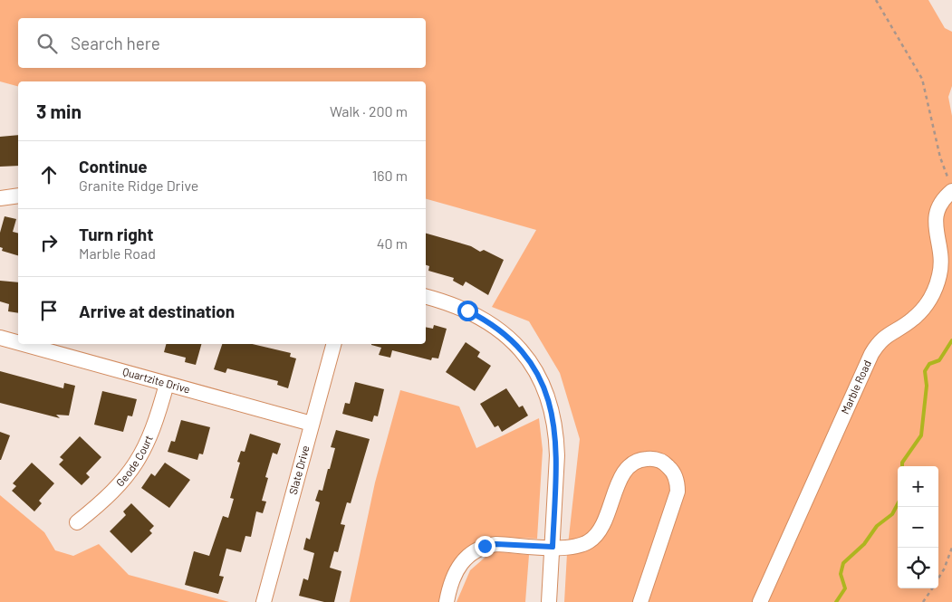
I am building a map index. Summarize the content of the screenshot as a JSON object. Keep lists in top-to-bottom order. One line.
{"streets":{"street":["Quartzite Drive","Marble Road","Geode Court","Slate Drive"]},"crossings":[["Quartzite Drive","Geode Court"],["Quartzite Drive","Slate Drive"]],"page":{"search":"Search here","heading":["3 min","Walk · 200 m"],"list":[["Continue","Granite Ridge Drive","160 m"],["Turn right","Marble Road","40 m"],"Arrive at destination"],"map_buttons":["+","−"]}}
